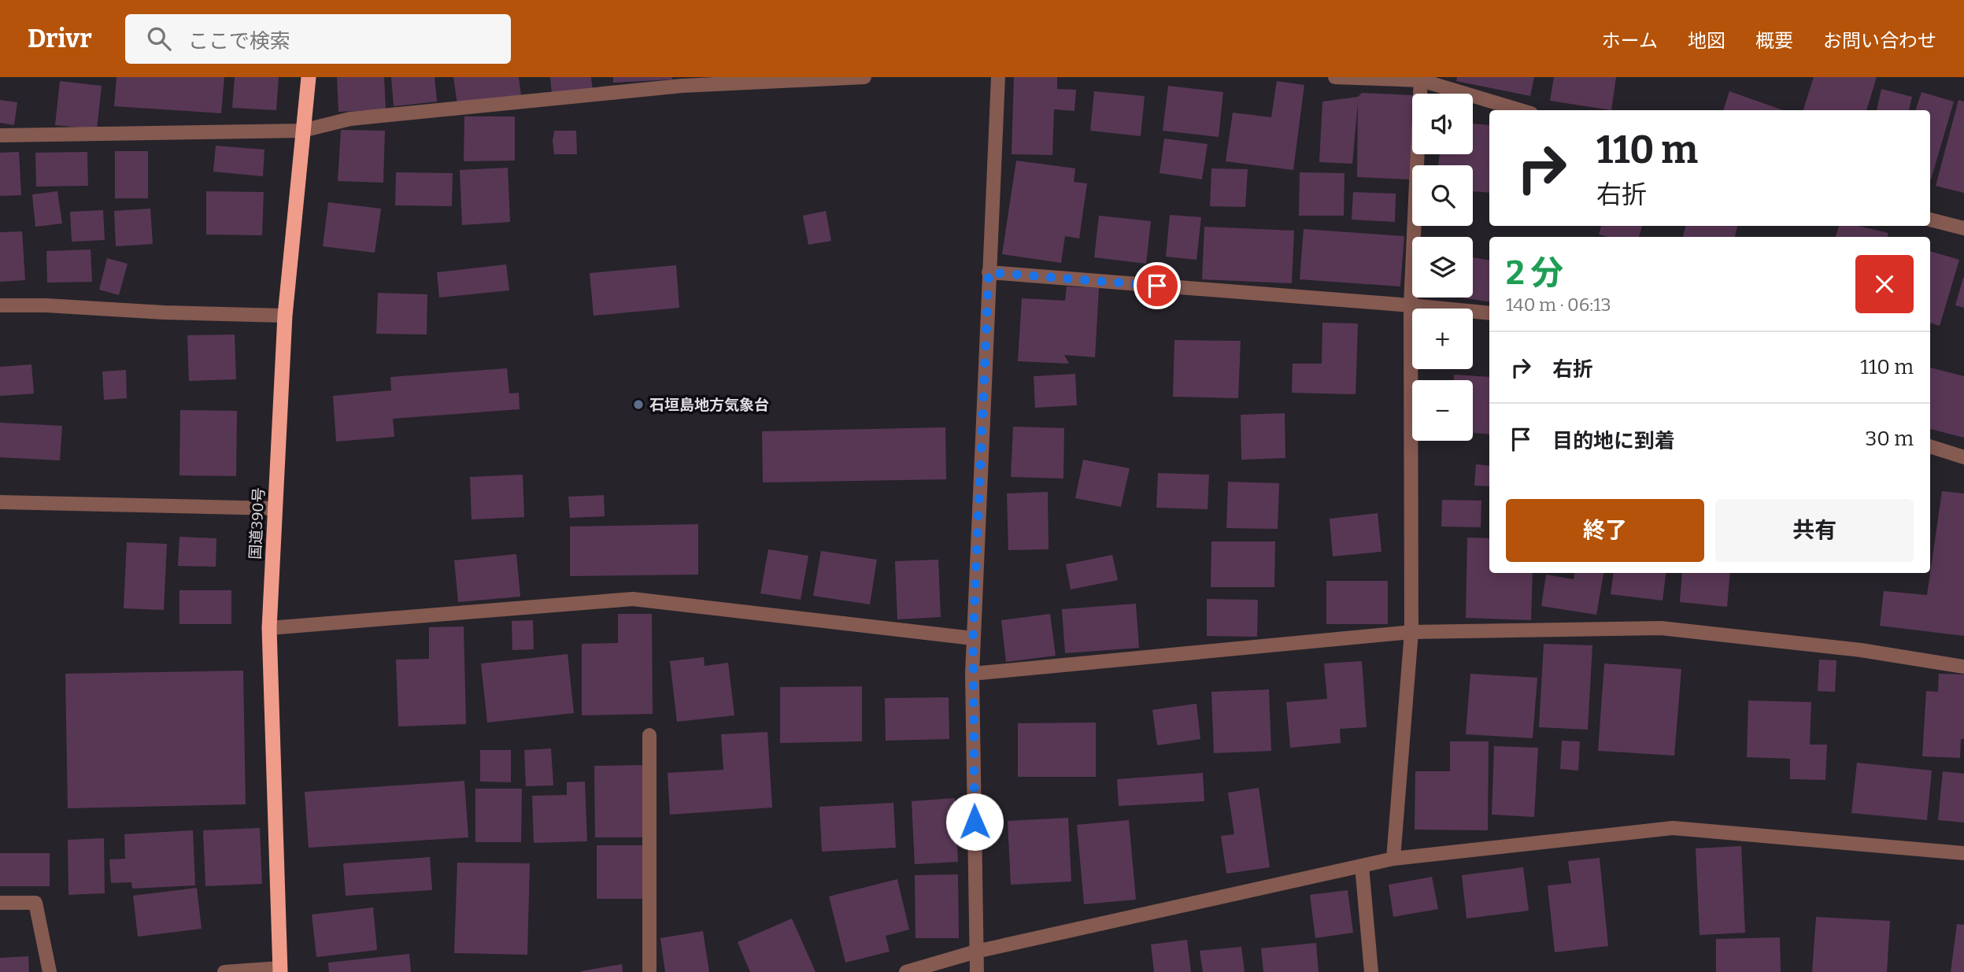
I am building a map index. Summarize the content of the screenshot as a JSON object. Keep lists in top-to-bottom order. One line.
{"streets":{"highway":["国道390号"]},"places":["石垣島地方気象台"],"page":{"header":"Drivr","search":"ここで検索","nav":["ホーム","地図","概要","お問い合わせ"],"map_buttons":["+","−"],"turn":["110 m","右折"],"heading":["2 分","140 m · 06:13"],"list":[{"name":"右折","value":"110 m"},{"name":"目的地に到着","value":"30 m"}],"buttons":["終了","共有"]}}
